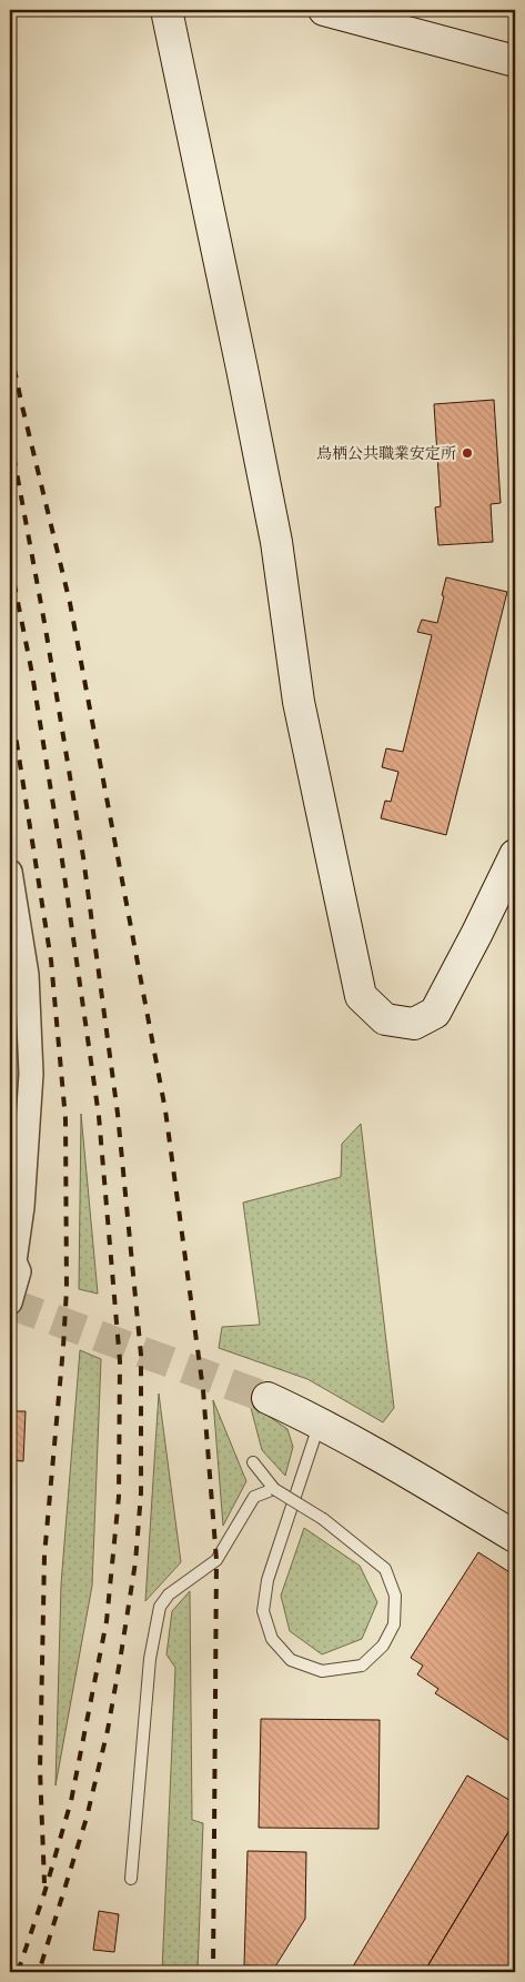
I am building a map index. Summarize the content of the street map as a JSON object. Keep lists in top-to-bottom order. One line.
{"places":["鳥栖公共職業安定所"]}
